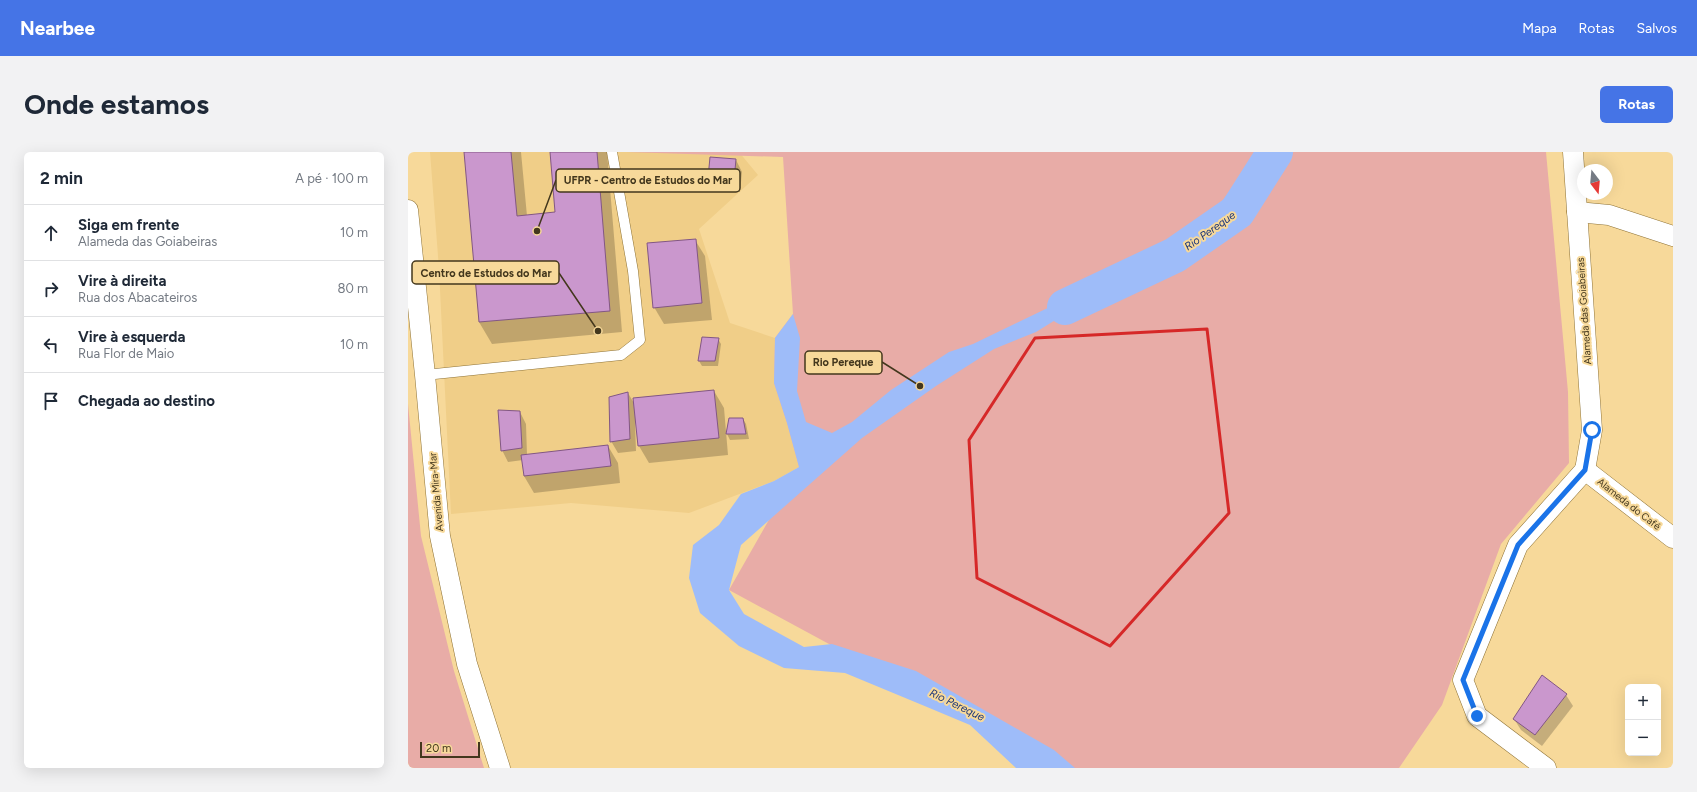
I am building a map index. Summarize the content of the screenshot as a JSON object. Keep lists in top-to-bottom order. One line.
{"streets":{"street":["Alameda das Goiabeiras","Avenida Mira-Mar","Alameda do Café"]},"crossings":[["Alameda das Goiabeiras","Alameda do Café"]],"water":["Rio Pereque"],"places":["UFPR - Centro de Estudos do Mar","Centro de Estudos do Mar","Rio Pereque"],"scale_bar":"20 m","north":"bottom","page":{"header":"Nearbee","nav":["Mapa","Rotas","Salvos"],"buttons":"Rotas","title":"Onde estamos","heading":["2 min","A pé · 100 m"],"list":[["Siga em frente","Alameda das Goiabeiras","10 m"],["Vire à direita","Rua dos Abacateiros","80 m"],["Vire à esquerda","Rua Flor de Maio","10 m"],"Chegada ao destino"],"map_buttons":["+","−"],"scale":"20 m"}}
